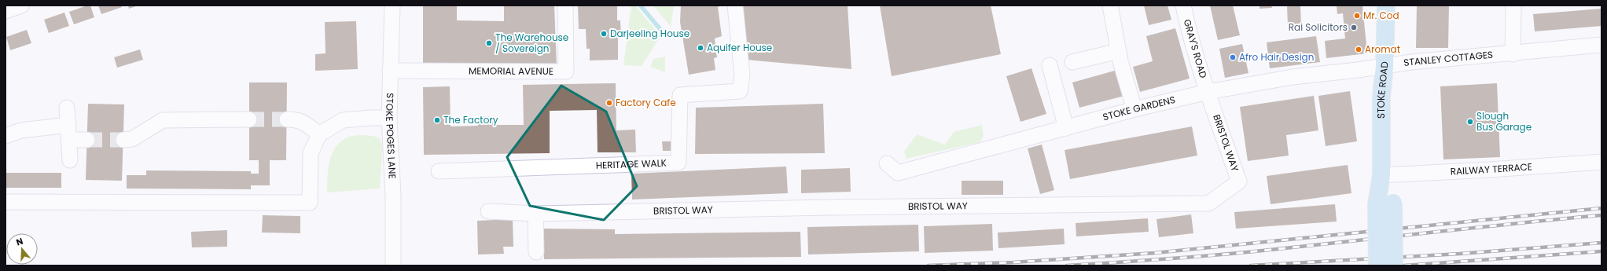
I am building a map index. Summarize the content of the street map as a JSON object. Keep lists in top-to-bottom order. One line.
{"streets":{"main road":["STOKE ROAD"],"street":["GRAY'S ROAD","STANLEY COTTAGES","MEMORIAL AVENUE","STOKE GARDENS","STOKE POGES LANE","BRISTOL WAY","HERITAGE WALK","RAILWAY TERRACE"]},"crossings":[["GRAY'S ROAD","STOKE GARDENS"],["GRAY'S ROAD","BRISTOL WAY"],["STANLEY COTTAGES","STOKE ROAD"],["STANLEY COTTAGES","STOKE GARDENS"],["MEMORIAL AVENUE","STOKE POGES LANE"],["STOKE ROAD","STOKE GARDENS"],["STOKE ROAD","RAILWAY TERRACE"],["STOKE GARDENS","BRISTOL WAY"]],"places":["Mr. Cod","Rai Solicitors","Darjeeling House","The Warehouse / Sovereign","Aquifer House","Aromat","Afro Hair Design","Factory Cafe","The Factory","Slough Bus Garage"],"north":"top"}
